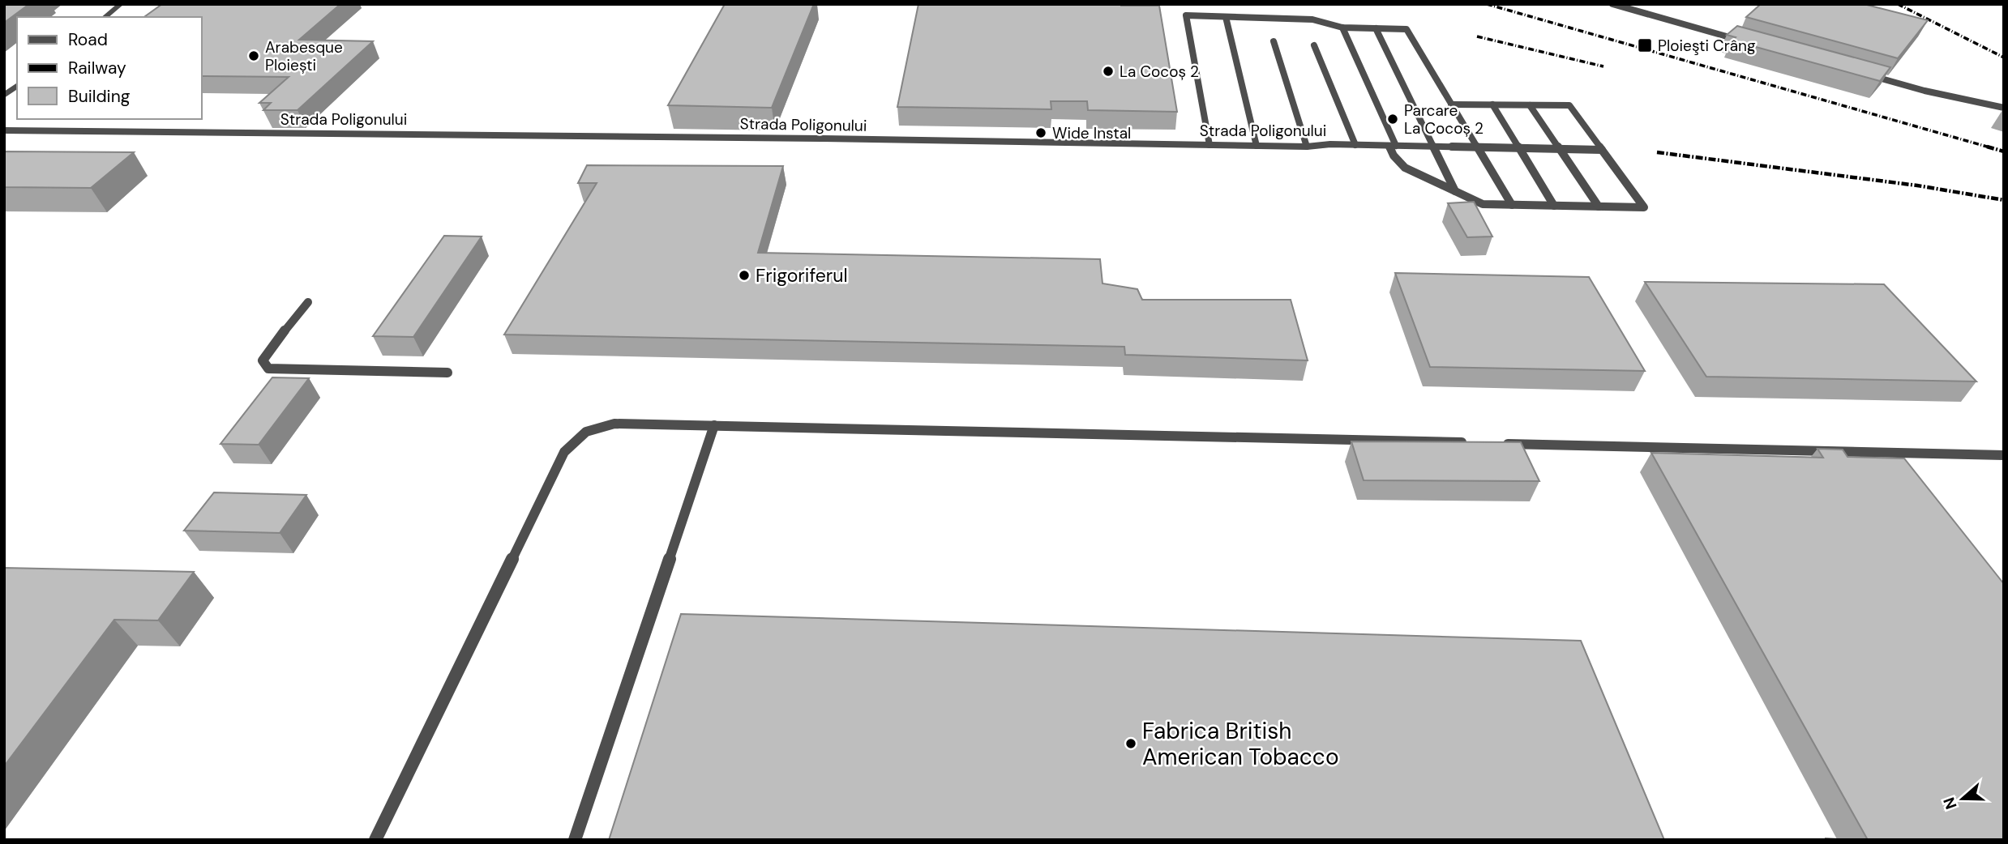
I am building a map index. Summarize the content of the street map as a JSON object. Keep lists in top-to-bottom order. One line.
{"streets":{"lane":["Strada Poligonului"]},"places":{"transit":["Ploieşti Crâng"],"other":["Arabesque Ploiești","La Cocoș 2","Parcare La Cocoș 2","Wide Instal","Frigoriferul","Fabrica British American Tobacco"]},"legend":["Road","Railway","Building"],"north":"left"}
